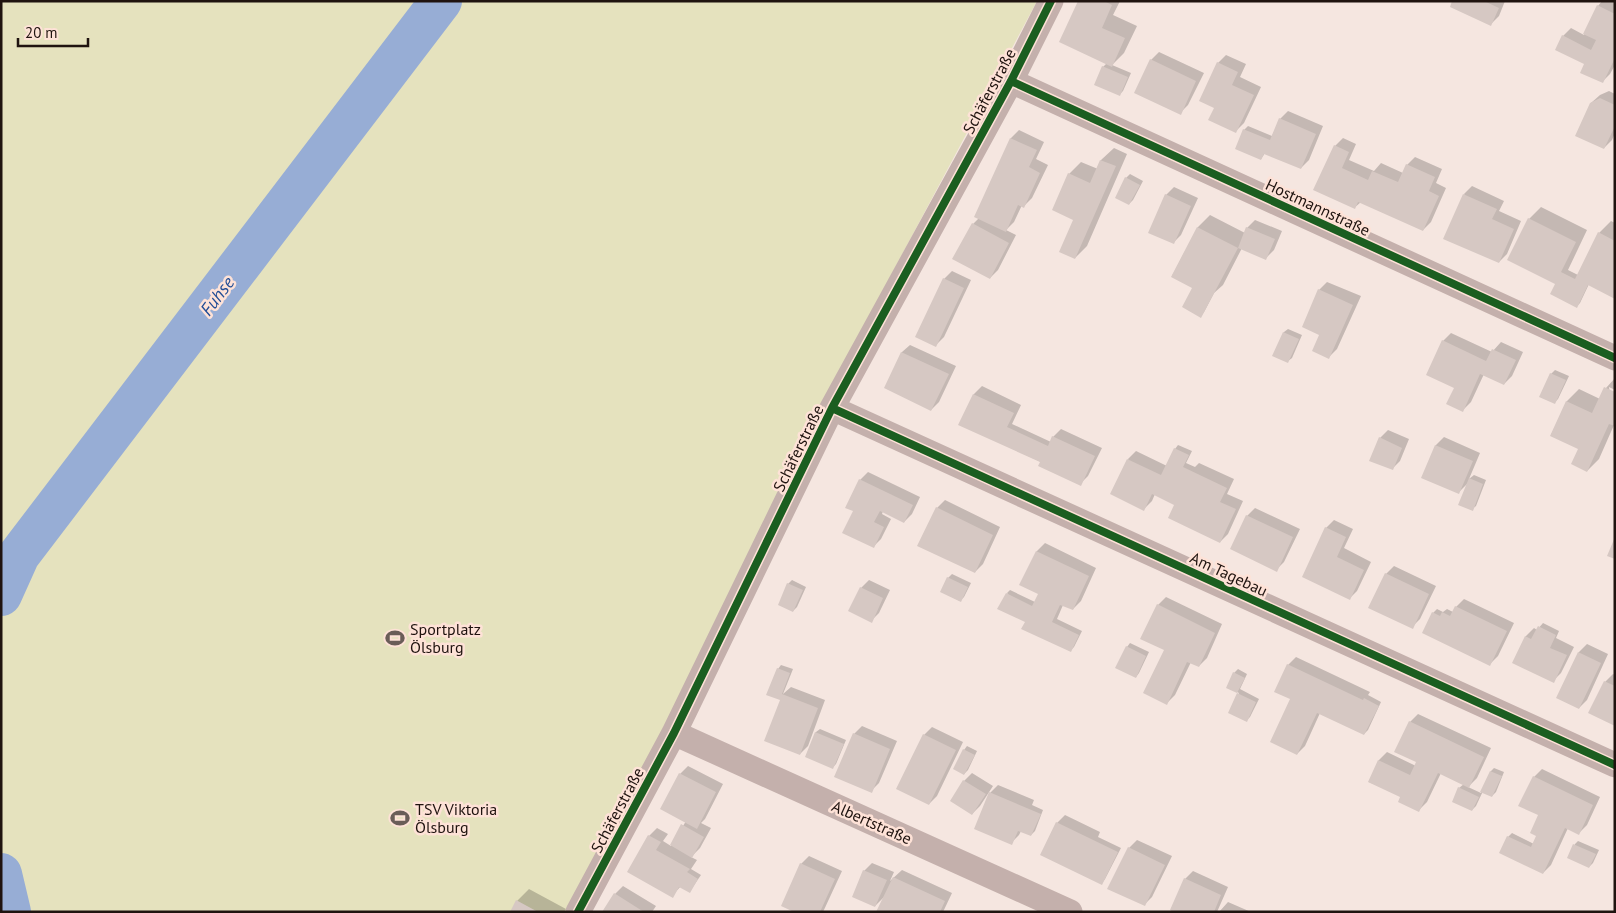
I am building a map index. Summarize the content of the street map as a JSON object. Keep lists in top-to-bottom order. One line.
{"streets":{"street":["Schäferstraße","Hostmannstraße","Am Tagebau","Albertstraße"]},"crossings":[["Schäferstraße","Hostmannstraße"],["Schäferstraße","Am Tagebau"],["Schäferstraße","Albertstraße"]],"water":["Fuhse"],"places":{"sports":["Sportplatz Ölsburg","TSV Viktoria Ölsburg"]},"scale_bar":"20 m"}
